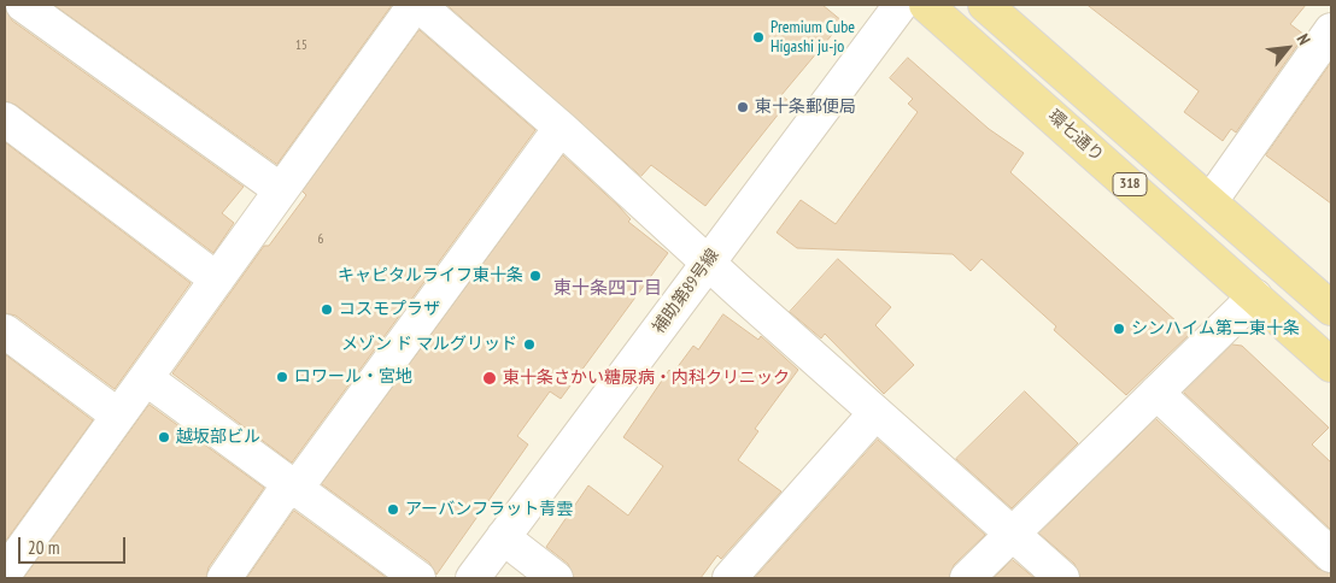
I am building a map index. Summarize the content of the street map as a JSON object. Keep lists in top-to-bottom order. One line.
{"streets":{"main road":["環七通り","318"],"street":["補助第89号線"]},"districts":["東十条四丁目"],"places":["Premium Cube Higashi ju-jo","東十条郵便局","キャピタルライフ東十条","コスモプラザ","シンハイム第二東十条","メゾン ド マルグリッド","ロワール・宮地","東十条さかい糖尿病・内科クリニック","越坂部ビル","アーバンフラット青雲"],"house_numbers":["15","6"],"scale_bar":"20 m","north":"top right"}
